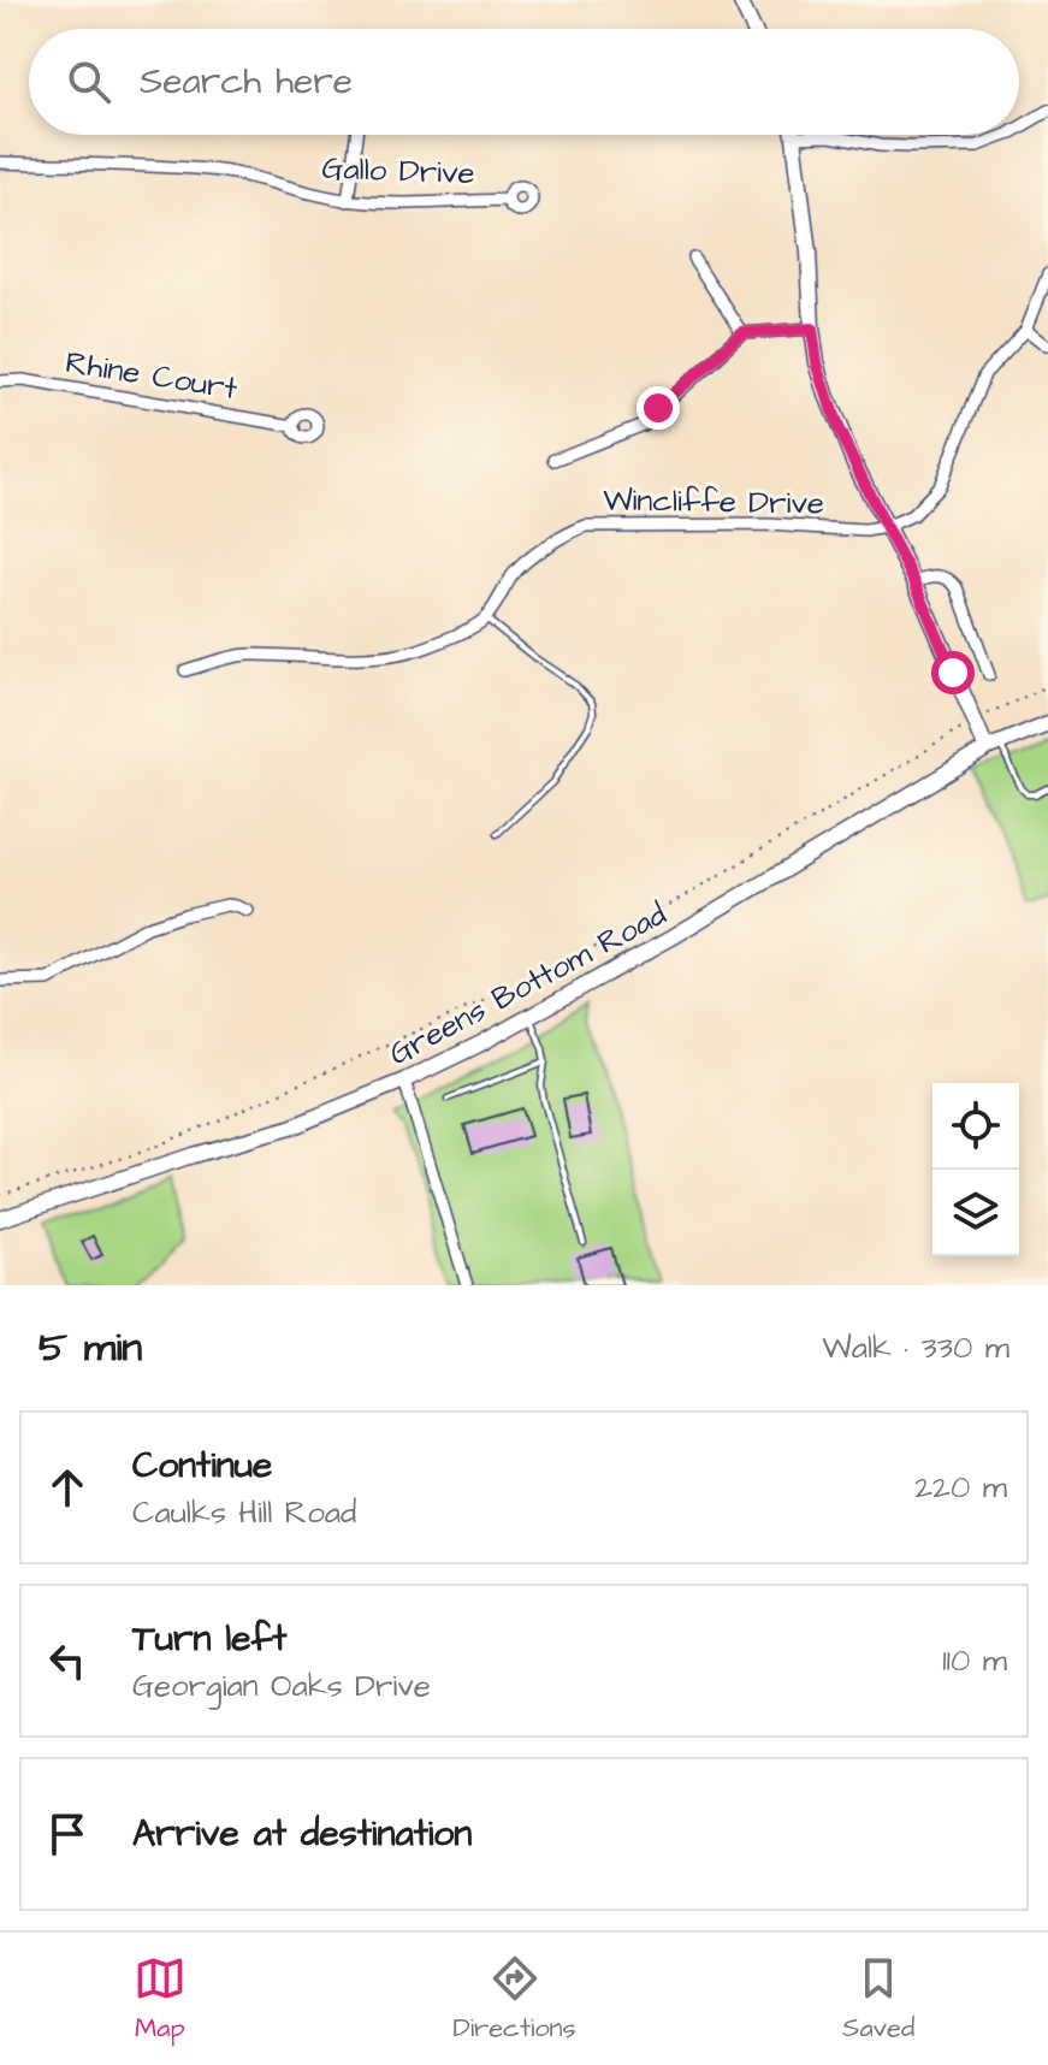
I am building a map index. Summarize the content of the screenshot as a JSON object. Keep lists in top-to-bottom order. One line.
{"streets":{"street":["Gallo Drive","Rhine Court","Wincliffe Drive","Greens Bottom Road"]},"page":{"search":"Search here","heading":["5 min","Walk · 330 m"],"list":[["Continue","Caulks Hill Road","220 m"],["Turn left","Georgian Oaks Drive","110 m"],"Arrive at destination"],"nav":["Map","Directions","Saved"]}}
